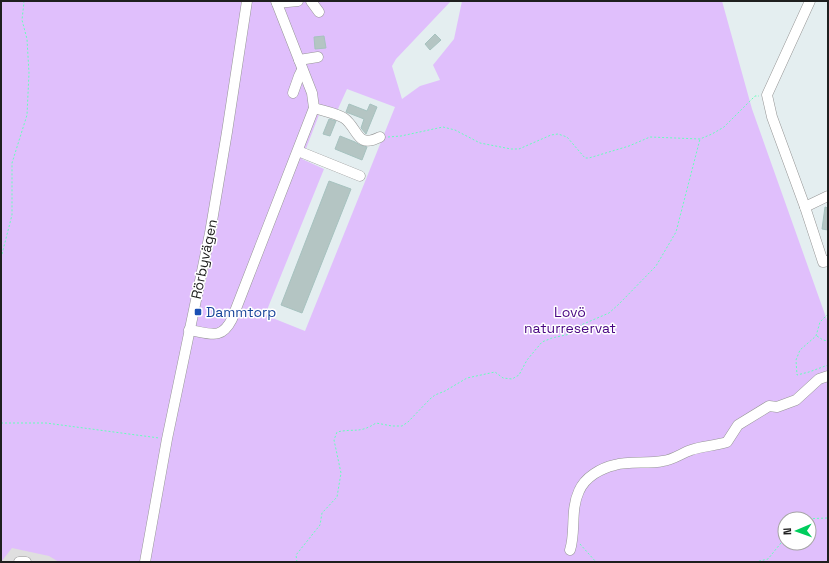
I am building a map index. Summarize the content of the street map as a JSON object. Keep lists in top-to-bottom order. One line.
{"streets":{"street":["Rörbyvägen"]},"parks":["Lovö naturreservat"],"places":{"transit":["Dammtorp"]},"north":"left"}
